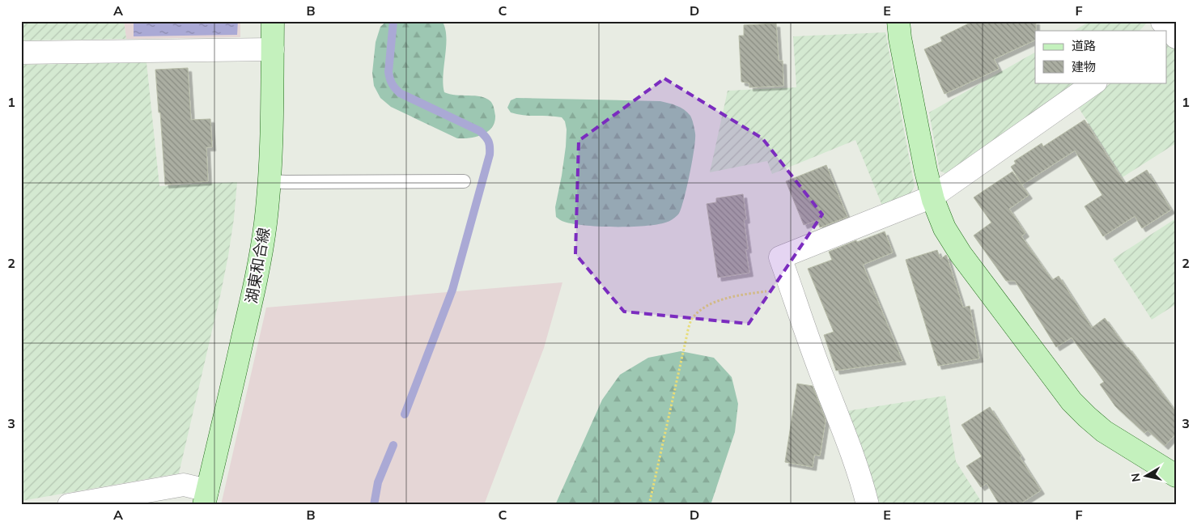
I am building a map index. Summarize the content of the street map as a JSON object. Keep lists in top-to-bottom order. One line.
{"streets":{"street":["湖東和合線"]},"legend":["道路","建物"],"north":"left","grid":{"columns":["A","B","C","D","E","F"],"rows":["1","2","3"]}}
